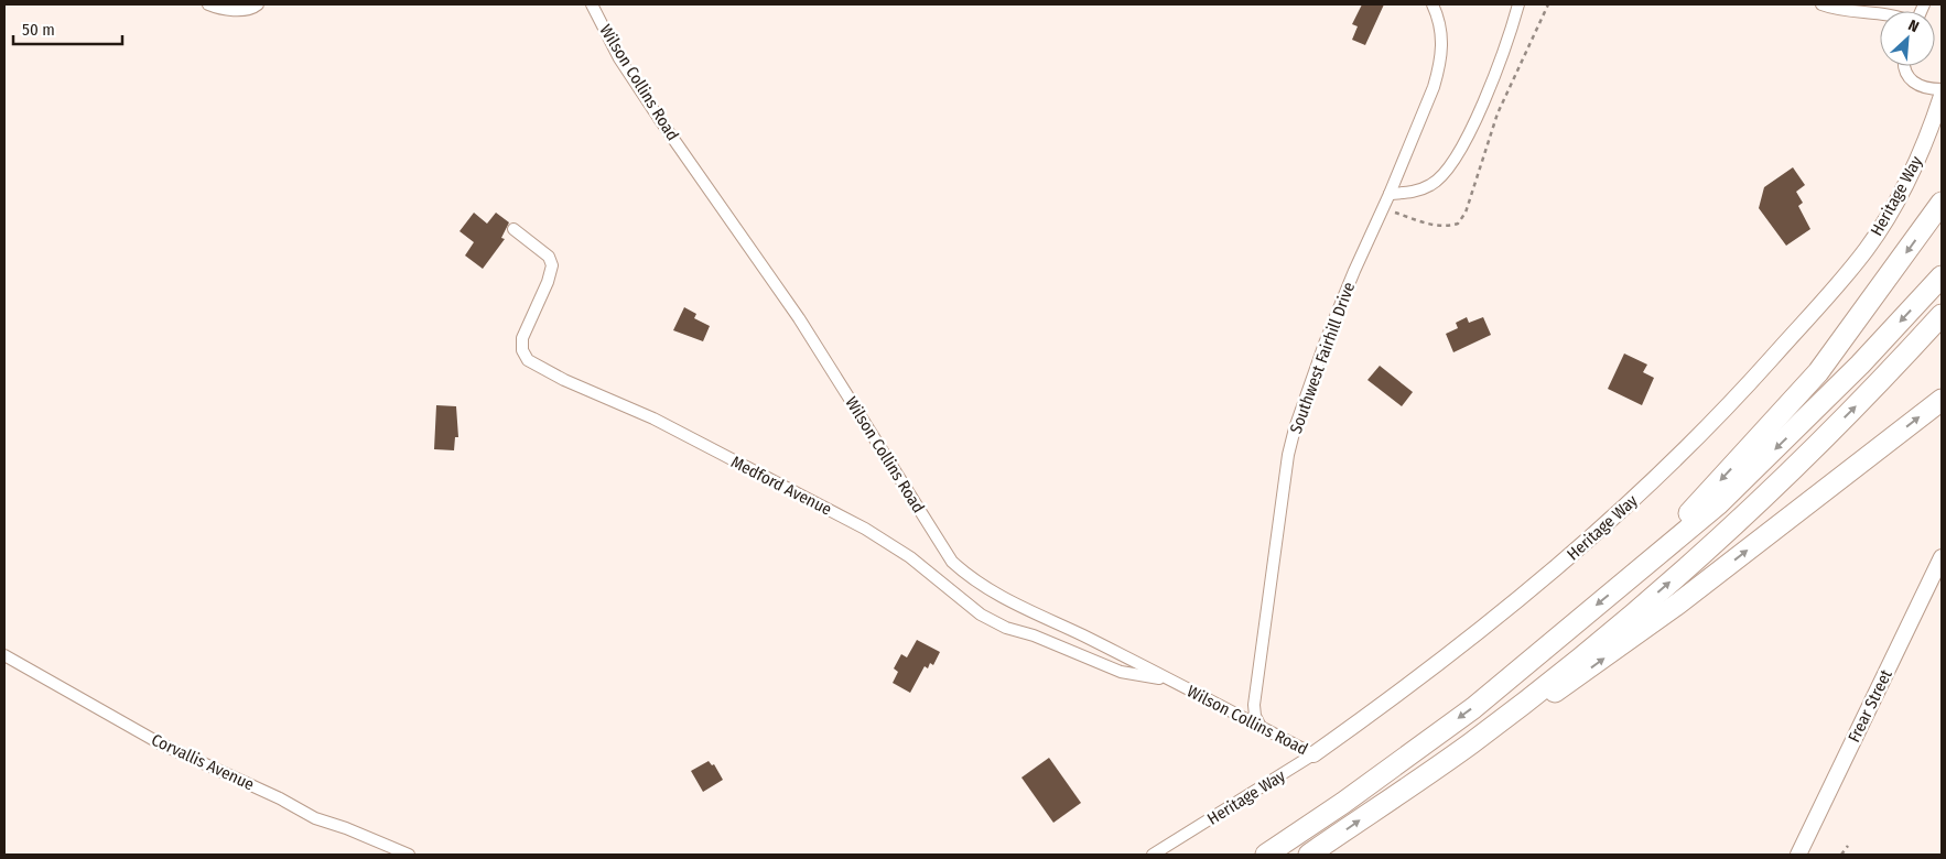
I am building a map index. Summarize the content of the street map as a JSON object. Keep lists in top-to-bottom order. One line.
{"streets":{"street":["Wilson Collins Road","Heritage Way","Southwest Fairhill Drive","Medford Avenue","Frear Street","Corvallis Avenue"]},"crossings":[["Wilson Collins Road","Heritage Way"],["Wilson Collins Road","Southwest Fairhill Drive"],["Wilson Collins Road","Medford Avenue"]],"scale_bar":"50 m","north":"top right"}
